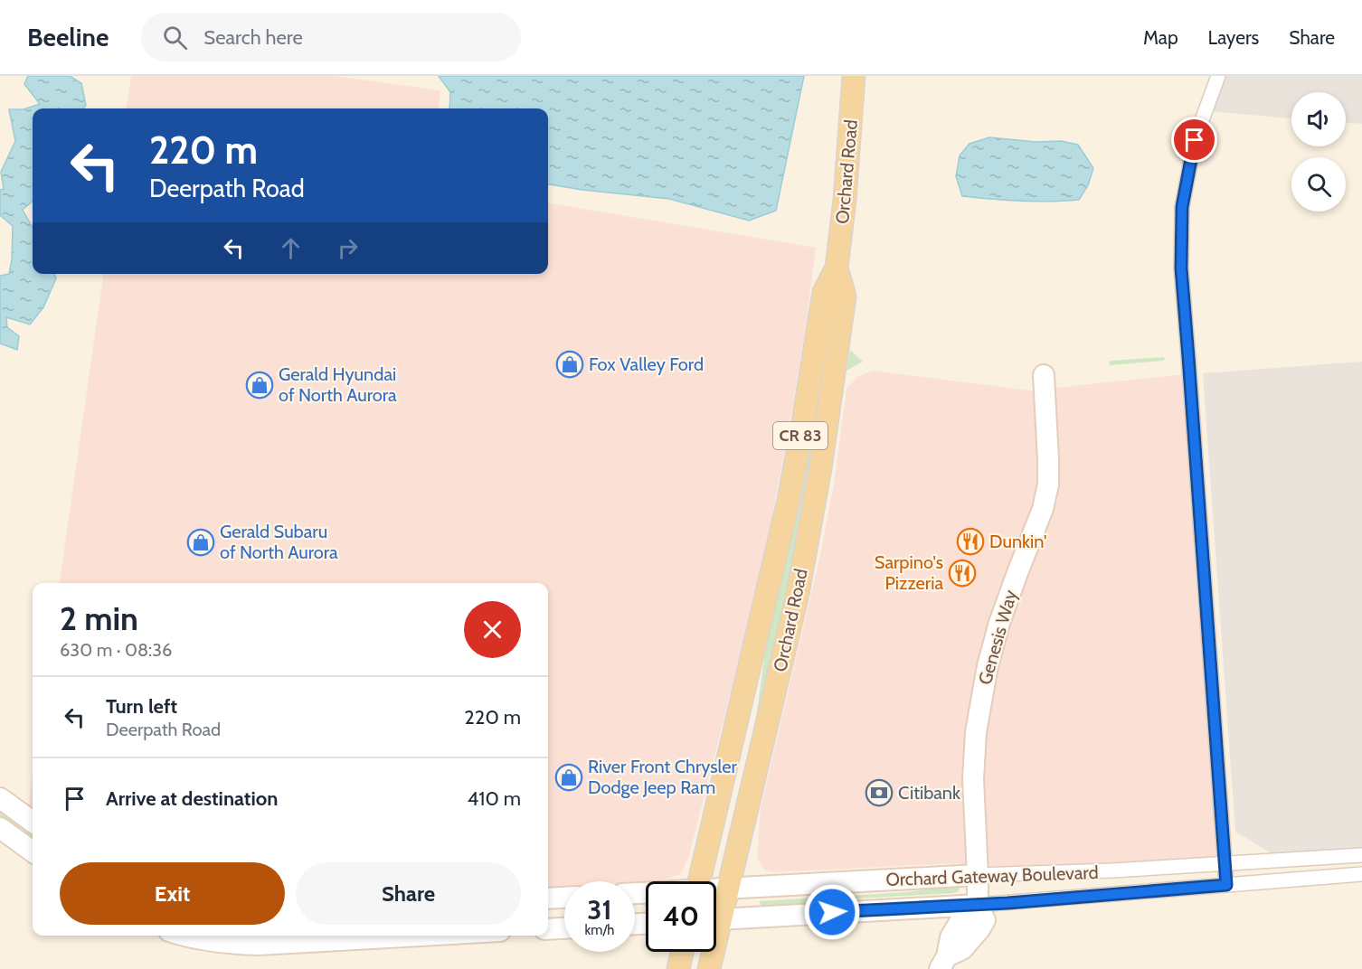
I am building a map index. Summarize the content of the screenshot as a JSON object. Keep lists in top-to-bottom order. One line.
{"streets":{"main road":["Orchard Road","CR 83"],"street":["Genesis Way","Orchard Gateway Boulevard"]},"crossings":[["Orchard Road","Orchard Gateway Boulevard"],["Genesis Way","Orchard Gateway Boulevard"]],"places":{"shop":["Fox Valley Ford","Gerald Hyundai of North Aurora","Gerald Subaru of North Aurora","River Front Chrysler Dodge Jeep Ram"],"restaurant":["Dunkin'","Sarpino's Pizzeria"],"bank":["Citibank"]},"page":{"header":"Beeline","search":"Search here","nav":["Map","Layers","Share"],"turn":["220 m","Deerpath Road"],"heading":["2 min","630 m · 08:36"],"list":[{"name":"Turn left","note":"Deerpath Road","value":"220 m"},{"name":"Arrive at destination","value":"410 m"}],"buttons":["Exit","Share"],"speed":"31 km/h","limit":"40"}}
